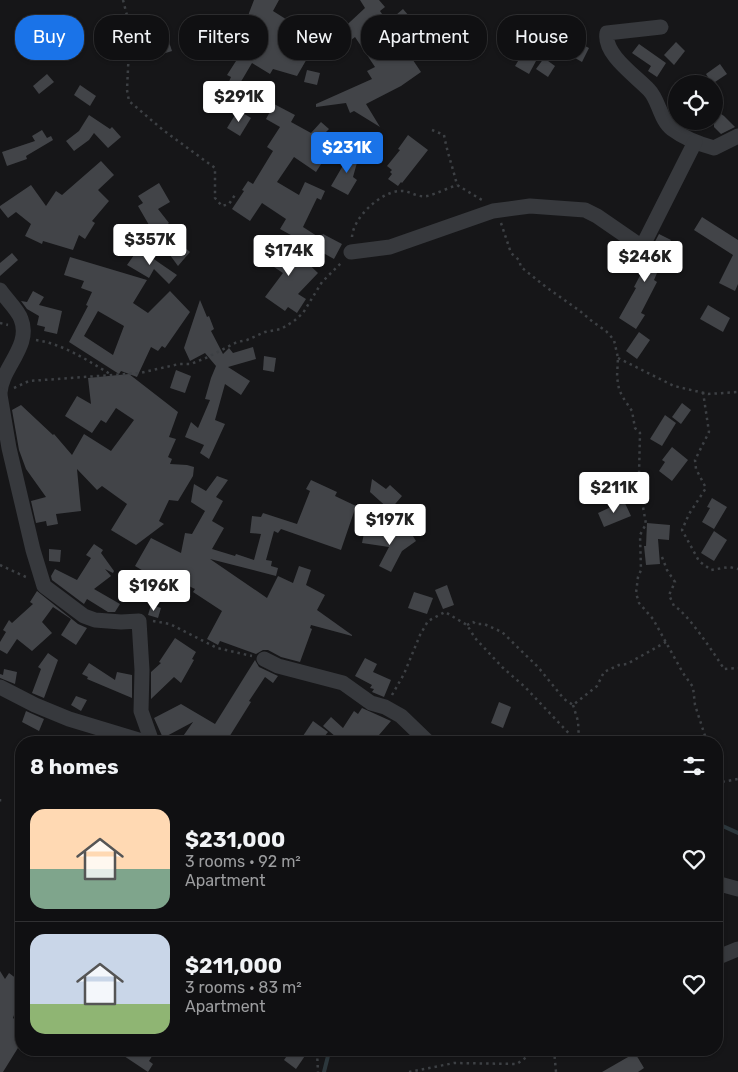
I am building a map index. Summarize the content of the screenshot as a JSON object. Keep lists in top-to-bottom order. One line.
{"page":{"chip":["Buy","Rent","Filters","New","Apartment","House"],"price":["$291K","$231K","$357K","$174K","$246K","$211K","$197K","$196K"],"heading":"8 homes","list":[{"name":"$231,000","note":"3 rooms · 92 m² · Apartment"},{"name":"$211,000","note":"3 rooms · 83 m² · Apartment"}]}}
